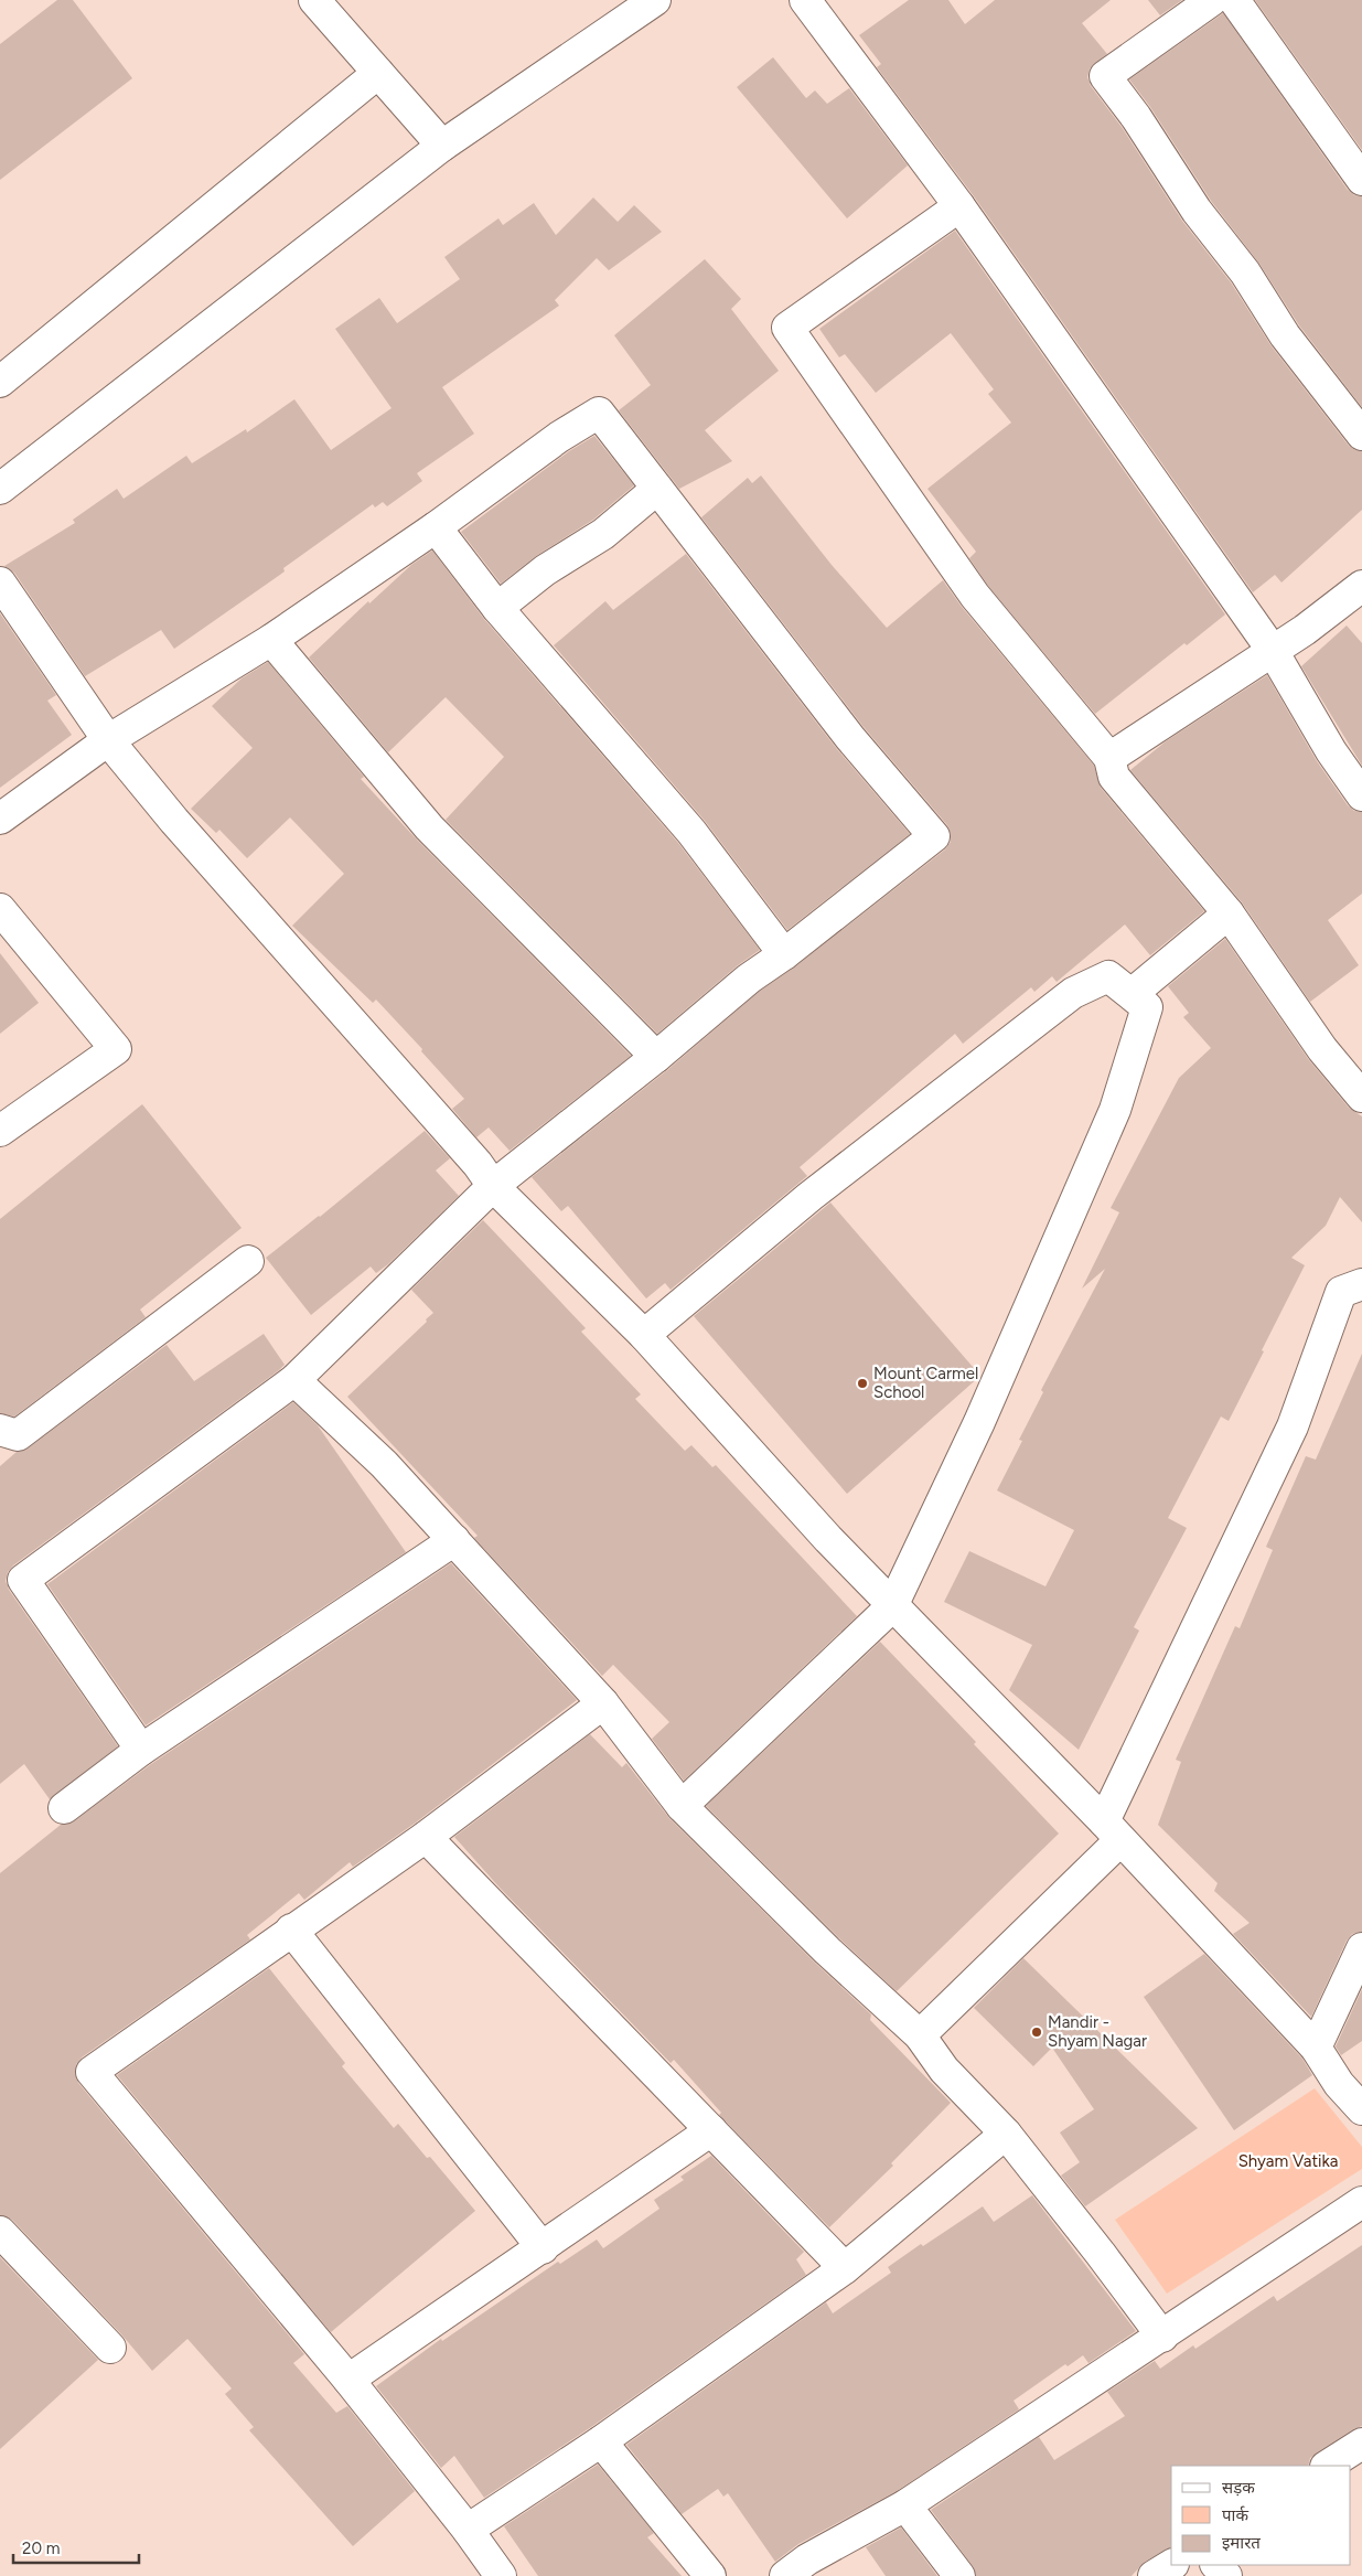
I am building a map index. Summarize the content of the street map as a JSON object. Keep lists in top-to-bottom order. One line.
{"parks":["Shyam Vatika"],"places":["Mount Carmel School","Mandir - Shyam Nagar"],"legend":["सड़क","पार्क","इमारत"],"scale_bar":"20 m"}
